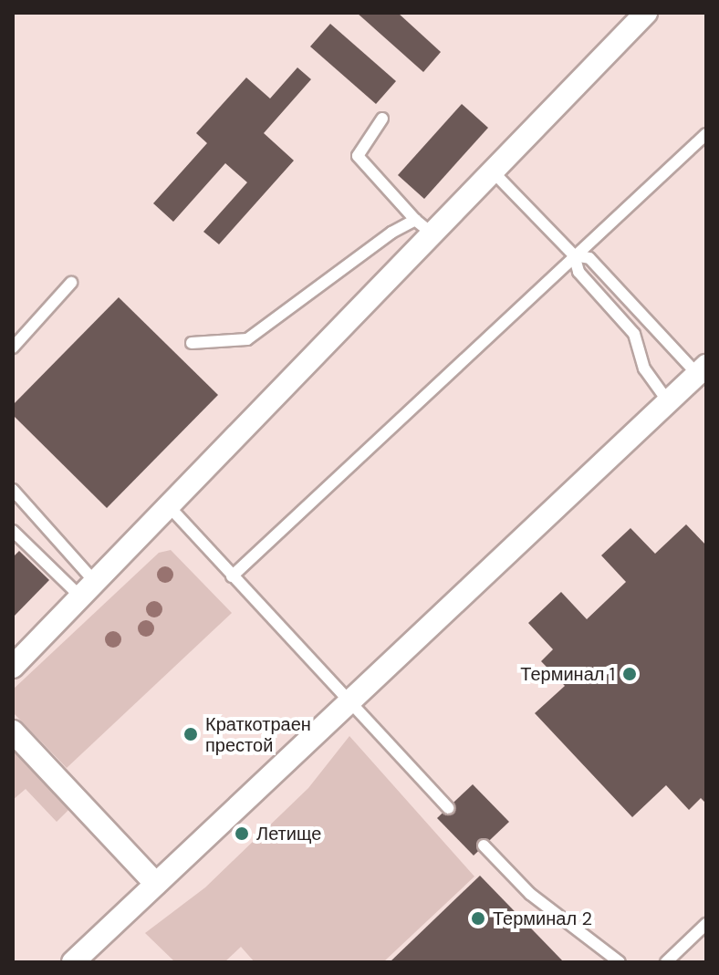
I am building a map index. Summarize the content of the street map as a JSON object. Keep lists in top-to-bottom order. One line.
{"places":["Терминал 1","Краткотраен престой","Летище","Терминал 2"]}
